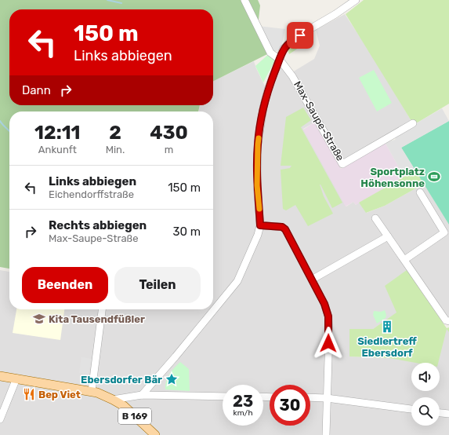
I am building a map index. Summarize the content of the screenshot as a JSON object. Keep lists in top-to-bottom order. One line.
{"streets":{"main road":["B 169"],"street":["Max-Saupe-Straße"]},"places":{"sports":["Sportplatz Höhensonne"],"school or university":["Kita Tausendfüßler"],"building":["Siedlertreff Ebersdorf"],"place":["Ebersdorfer Bär"],"restaurant":["Bep Viet"]},"page":{"turn":["150 m","Links abbiegen"],"then":"Dann","eta":["12:11","Ankunft","2","Min.","430","m"],"list":[{"name":"Links abbiegen","note":"Eichendorffstraße","value":"150 m"},{"name":"Rechts abbiegen","note":"Max-Saupe-Straße","value":"30 m"}],"buttons":["Beenden","Teilen"],"speed":"23 km/h","limit":"30"}}
